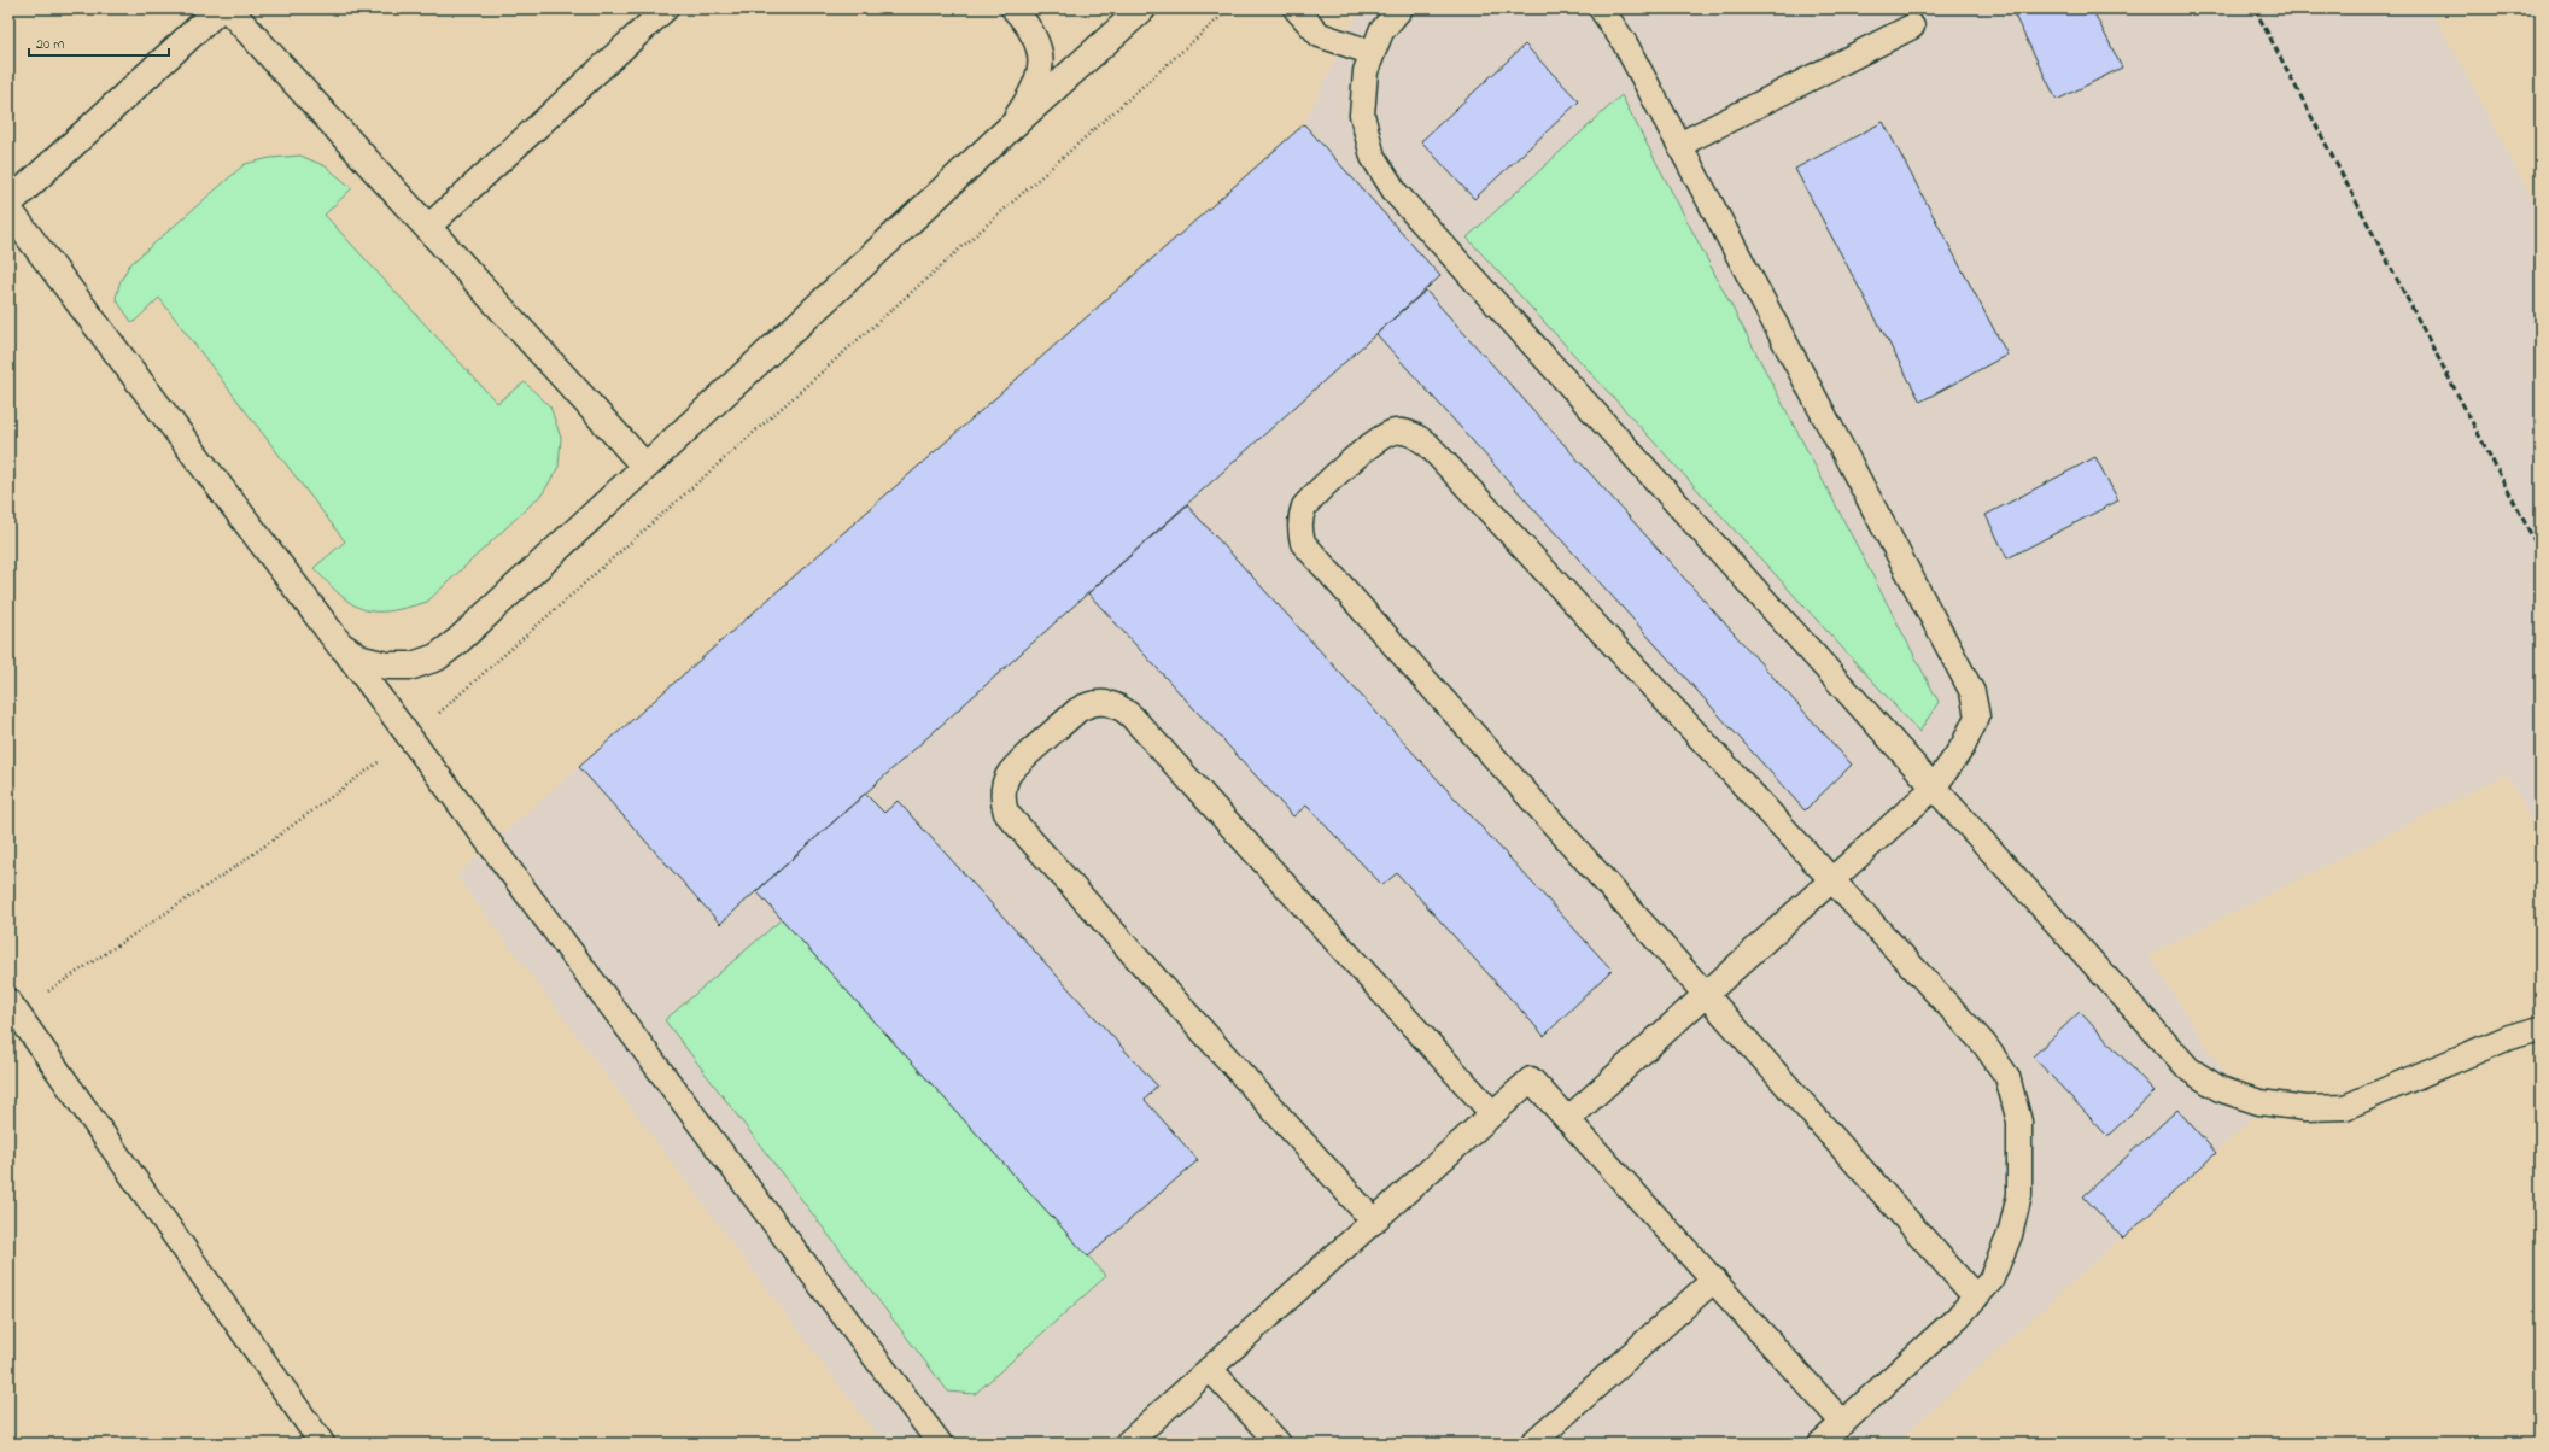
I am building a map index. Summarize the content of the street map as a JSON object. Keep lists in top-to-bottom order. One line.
{"scale_bar":"20 m"}
